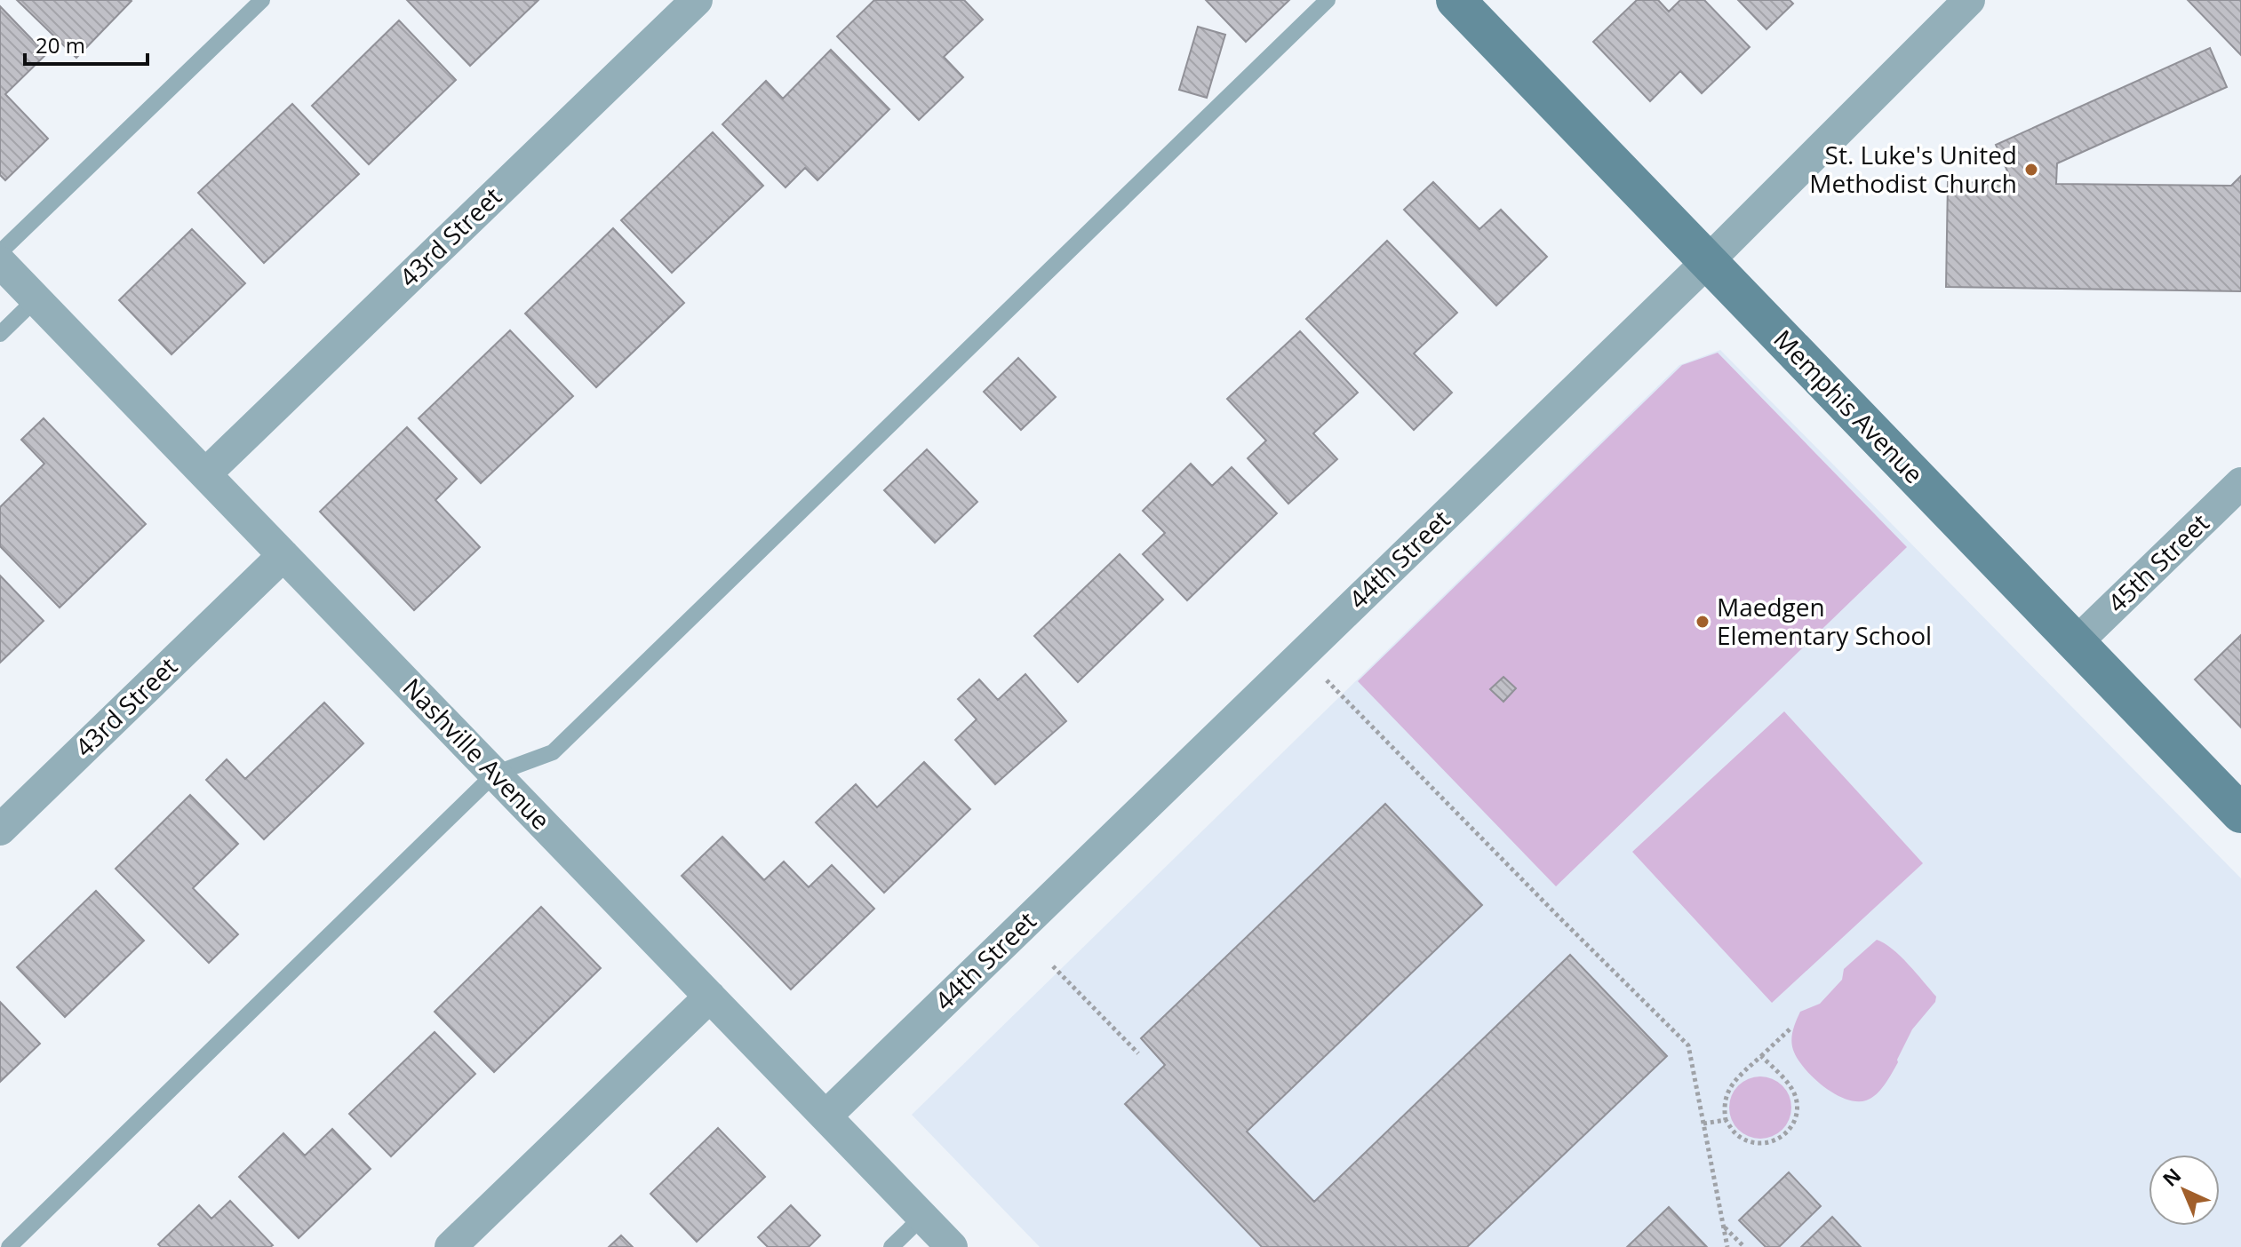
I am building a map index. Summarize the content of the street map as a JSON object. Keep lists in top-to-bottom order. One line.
{"streets":{"street":["43rd Street","Memphis Avenue","44th Street","45th Street","Nashville Avenue"]},"crossings":[["43rd Street","Nashville Avenue"],["Memphis Avenue","44th Street"],["Memphis Avenue","45th Street"],["44th Street","Nashville Avenue"]],"places":["St. Luke's United Methodist Church","Maedgen Elementary School"],"scale_bar":"20 m","north":"top left"}
